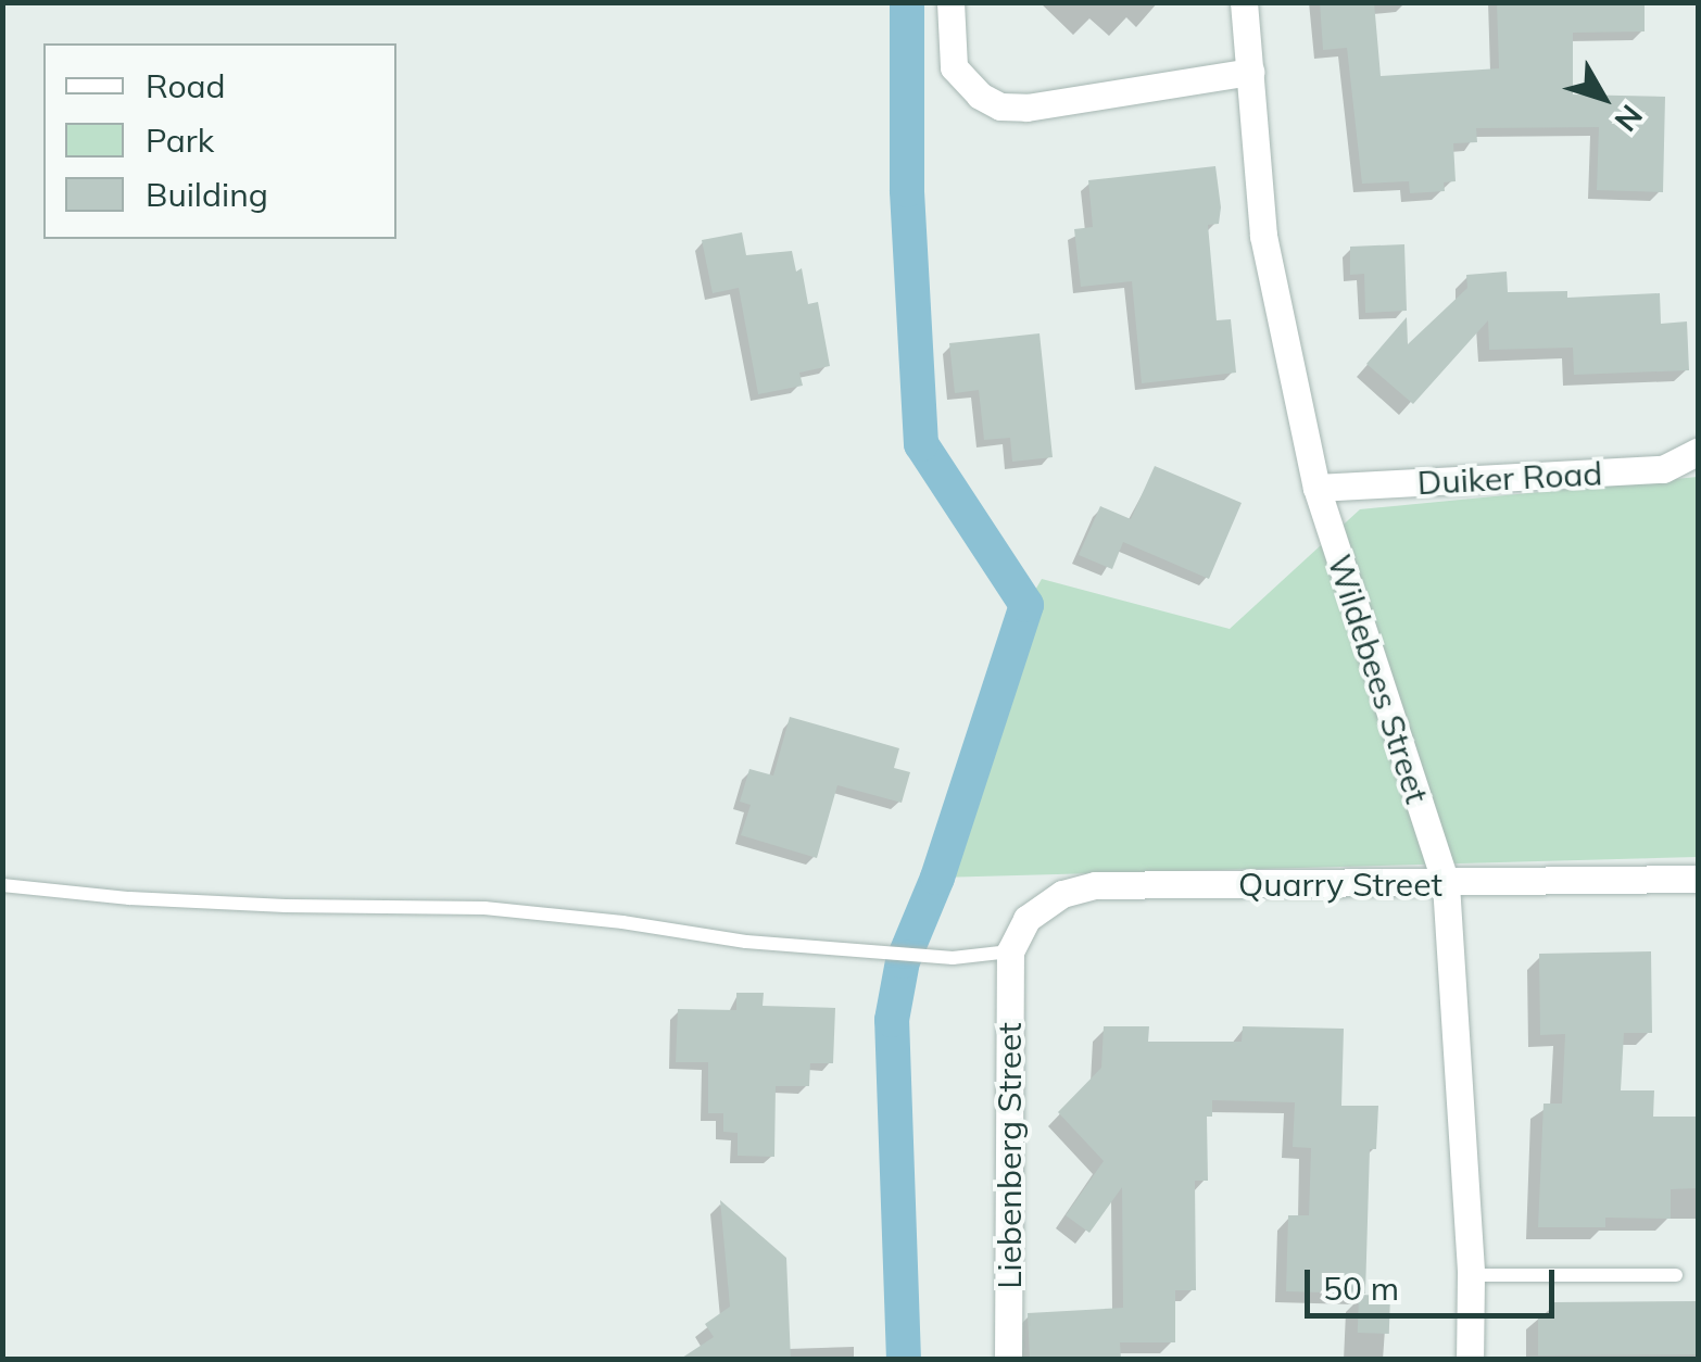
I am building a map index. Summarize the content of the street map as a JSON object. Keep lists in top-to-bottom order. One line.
{"streets":{"street":["Duiker Road","Wildebees Street","Quarry Street","Liebenberg Street"]},"crossings":[["Duiker Road","Wildebees Street"],["Wildebees Street","Quarry Street"],["Quarry Street","Liebenberg Street"]],"legend":["Road","Park","Building"],"scale_bar":"50 m","north":"bottom right"}
